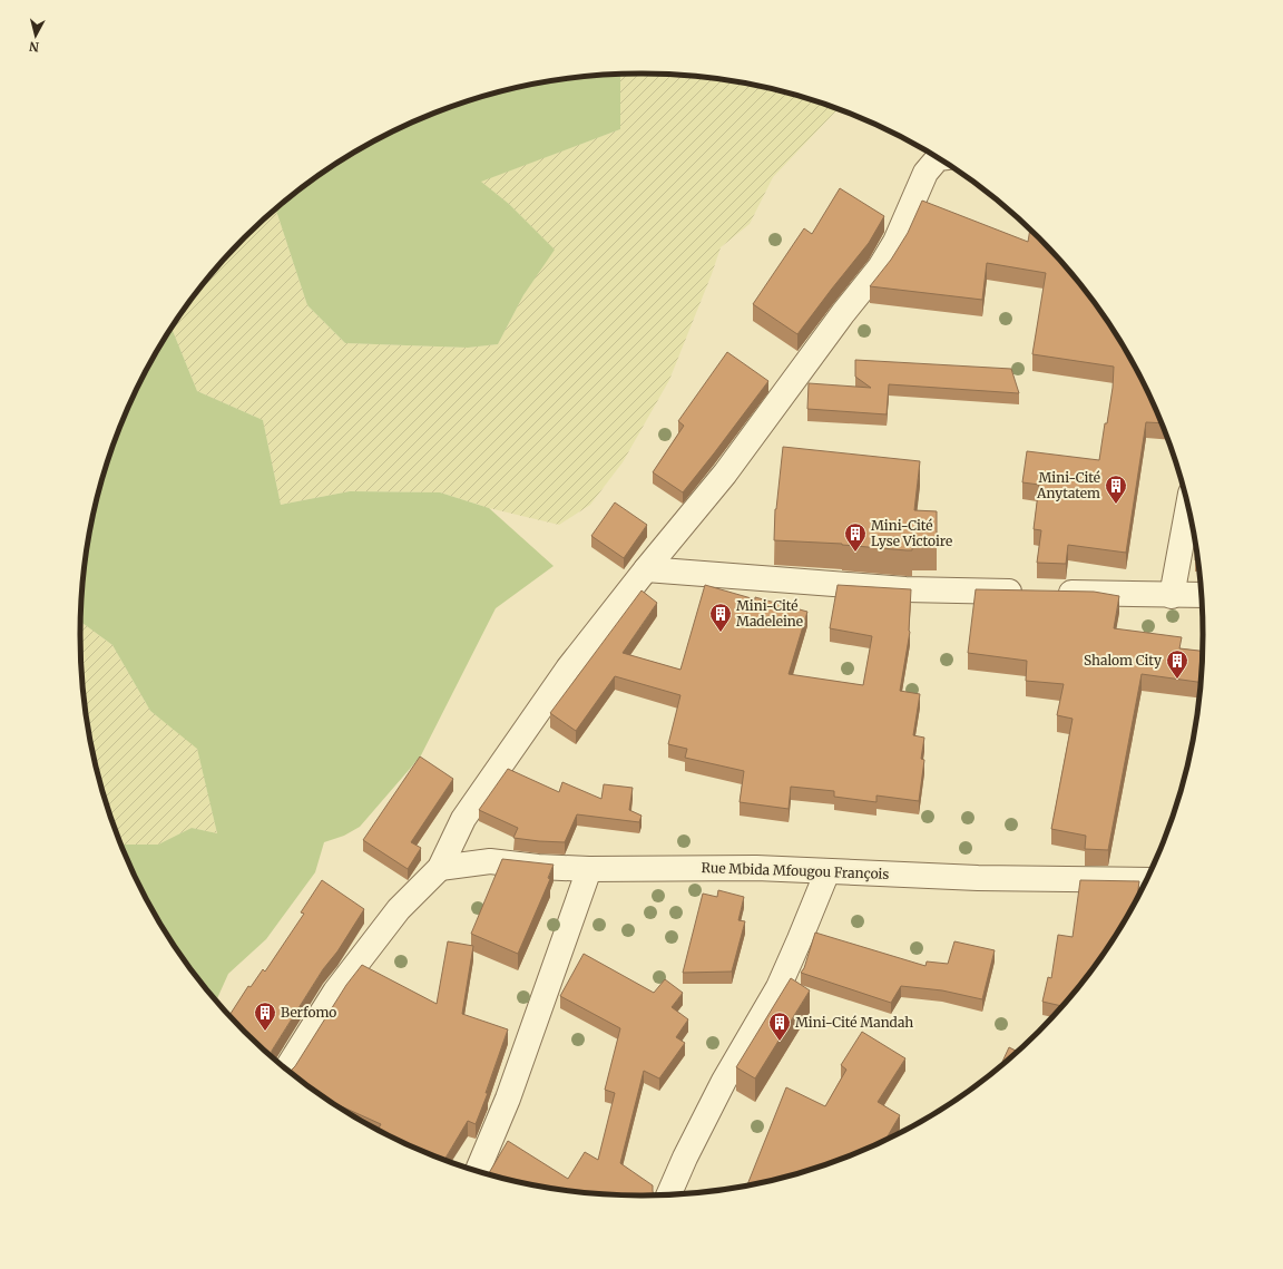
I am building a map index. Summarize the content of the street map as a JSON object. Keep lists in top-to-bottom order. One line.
{"streets":{"street":["Rue Mbida Mfougou François"]},"places":{"building":["Mini-Cité Anytatem","Mini-Cité Lyse Victoire","Mini-Cité Madeleine","Shalom City","Berfomo","Mini-Cité Mandah"]},"north":"bottom"}
